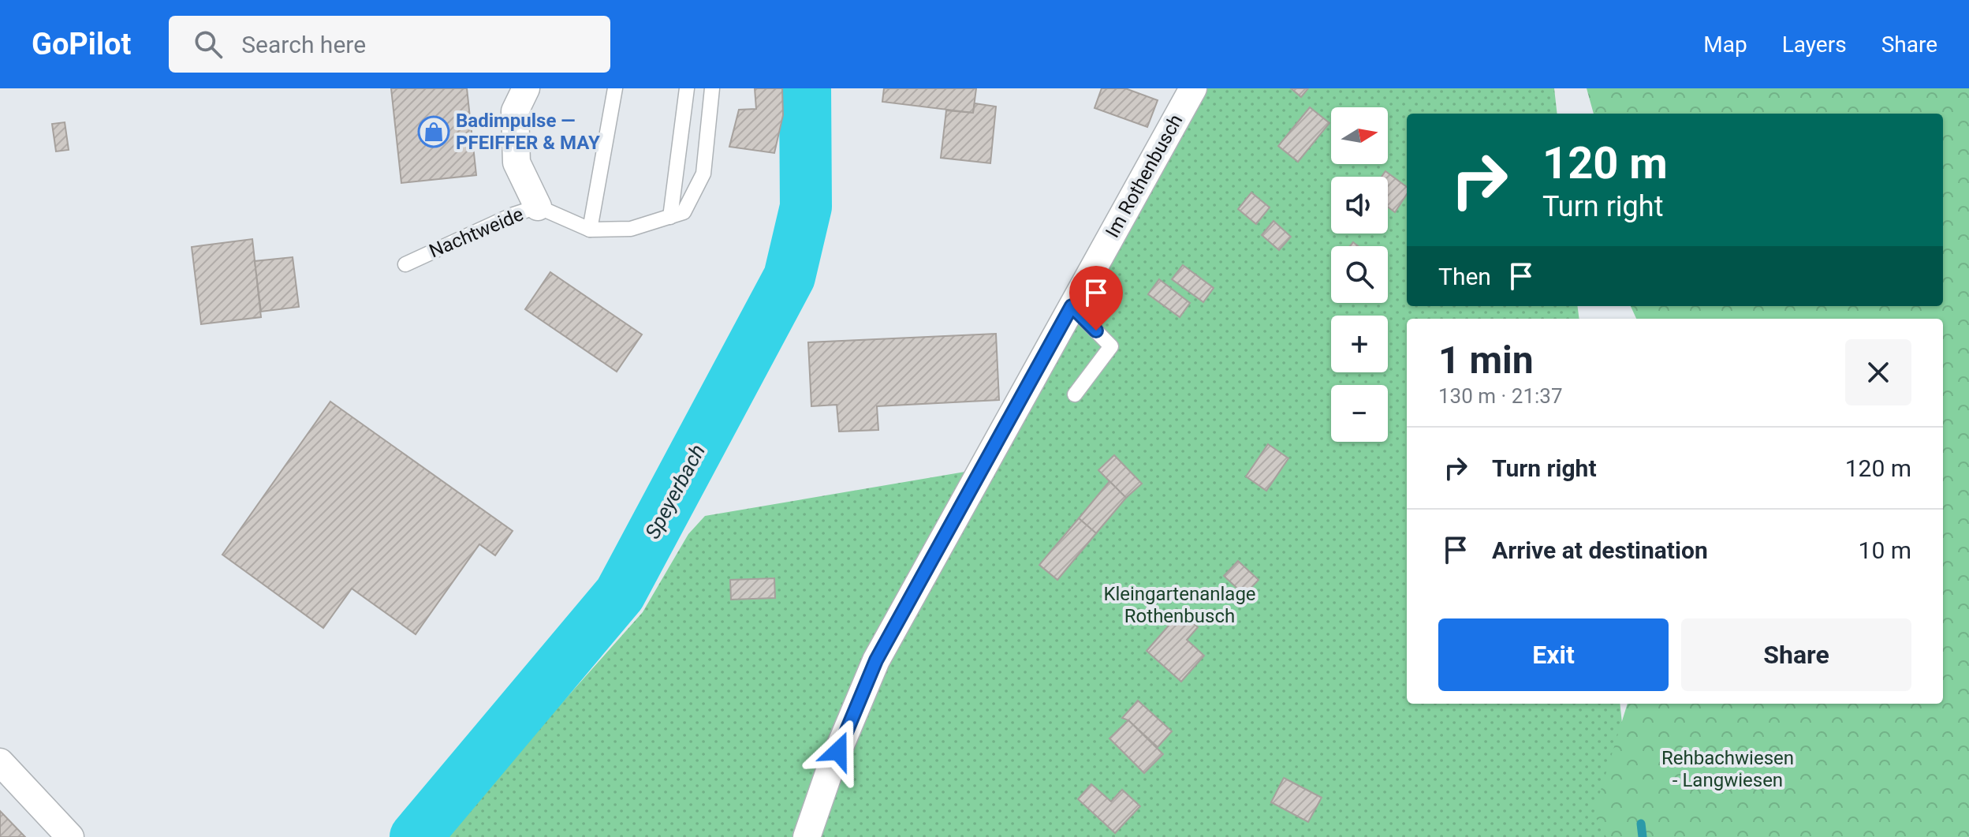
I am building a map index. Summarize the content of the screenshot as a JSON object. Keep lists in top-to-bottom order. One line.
{"streets":{"street":["Im Rothenbusch","Nachtweide"]},"water":["Speyerbach"],"parks":["Kleingartenanlage Rothenbusch","Rehbachwiesen - Langwiesen"],"places":{"shop":["Badimpulse — PFEIFFER & MAY"]},"north":"right","page":{"header":"GoPilot","search":"Search here","nav":["Map","Layers","Share"],"map_buttons":["+","−"],"turn":["120 m","Turn right"],"then":"Then","heading":["1 min","130 m · 21:37"],"list":[{"name":"Turn right","value":"120 m"},{"name":"Arrive at destination","value":"10 m"}],"buttons":["Exit","Share"]}}
